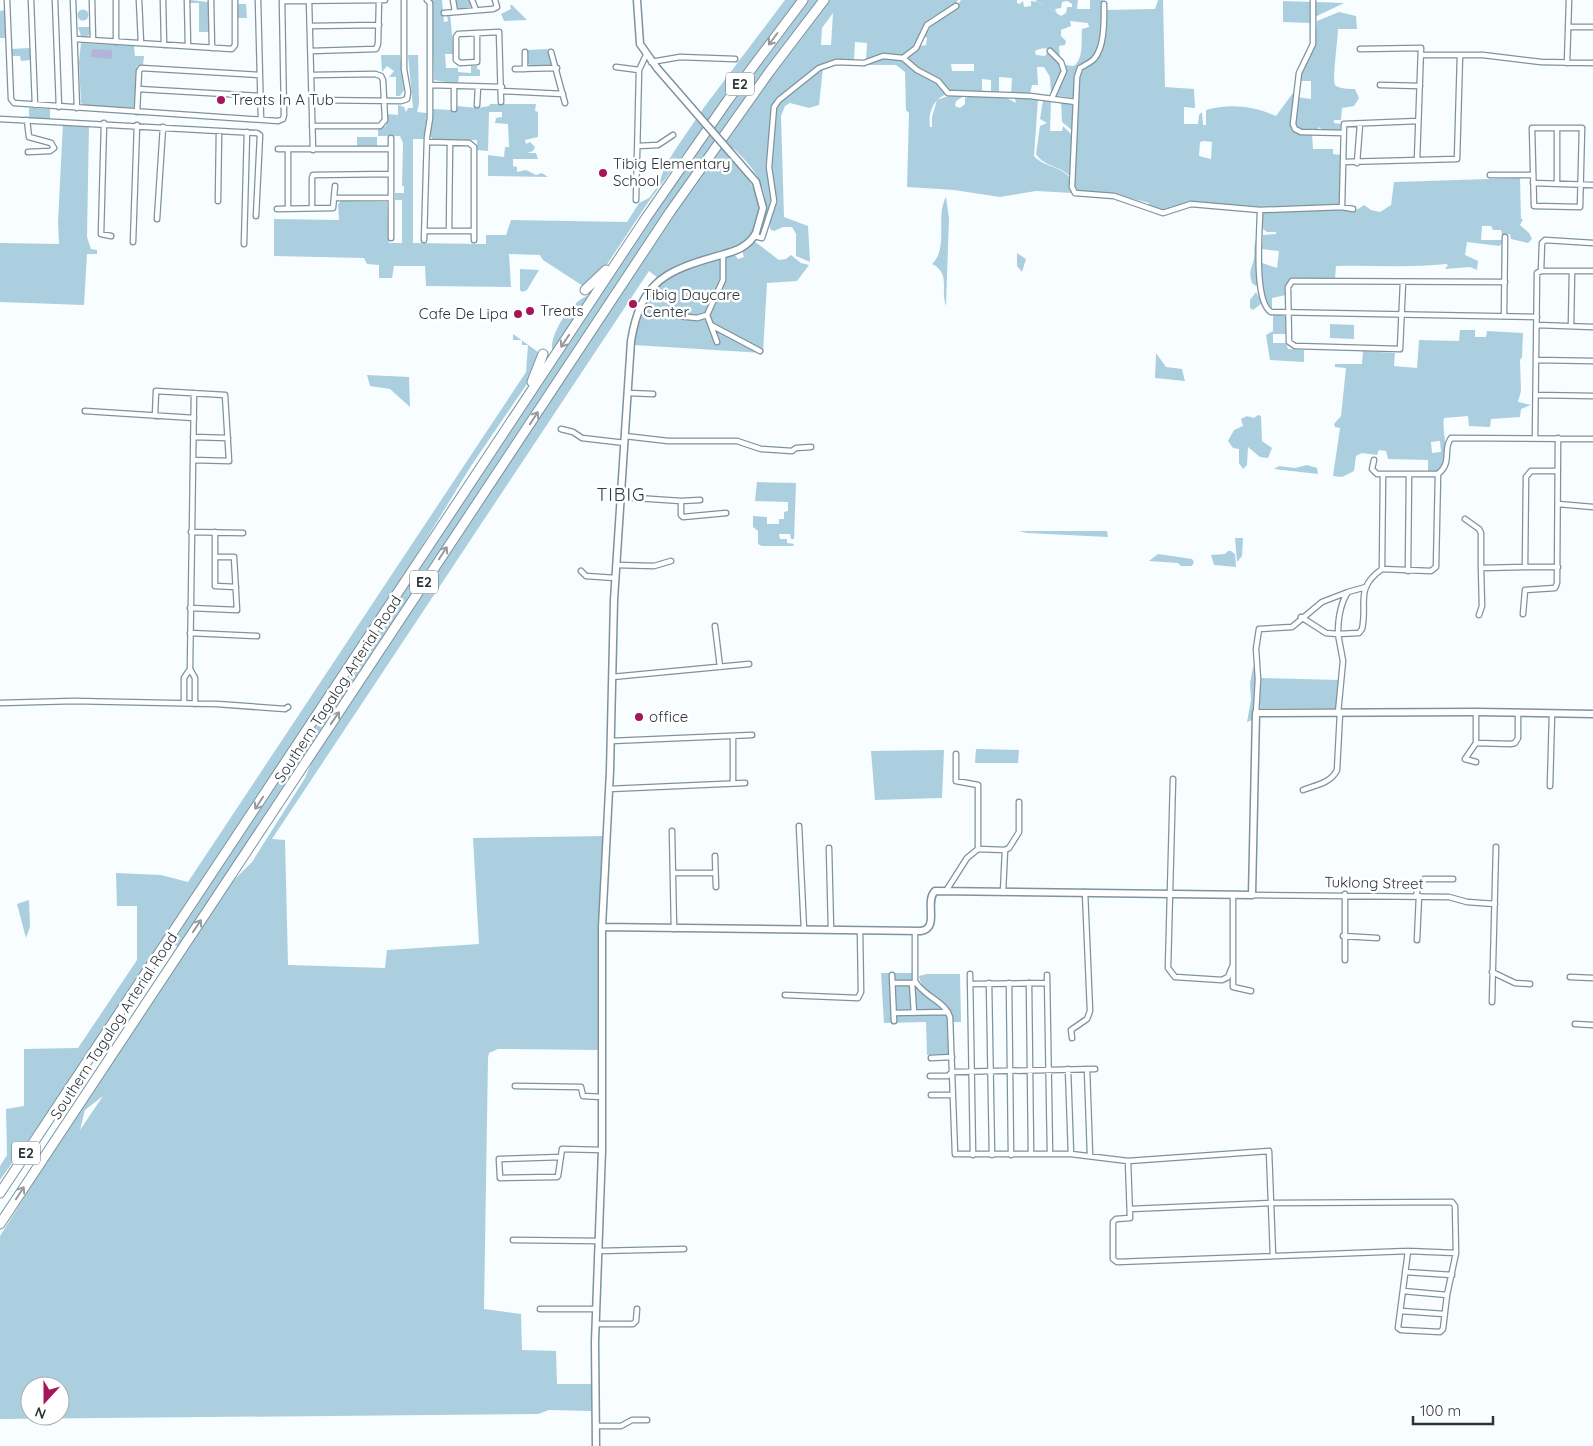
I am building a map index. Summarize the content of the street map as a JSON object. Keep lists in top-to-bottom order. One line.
{"streets":{"highway":["E2","Southern Tagalog Arterial Road"],"street":["Tuklong Street"]},"districts":["TIBIG"],"places":["Treats In A Tub","Tibig Elementary School","Tibig Daycare Center","Treats","Cafe De Lipa","office"],"scale_bar":"100 m","north":"bottom"}
